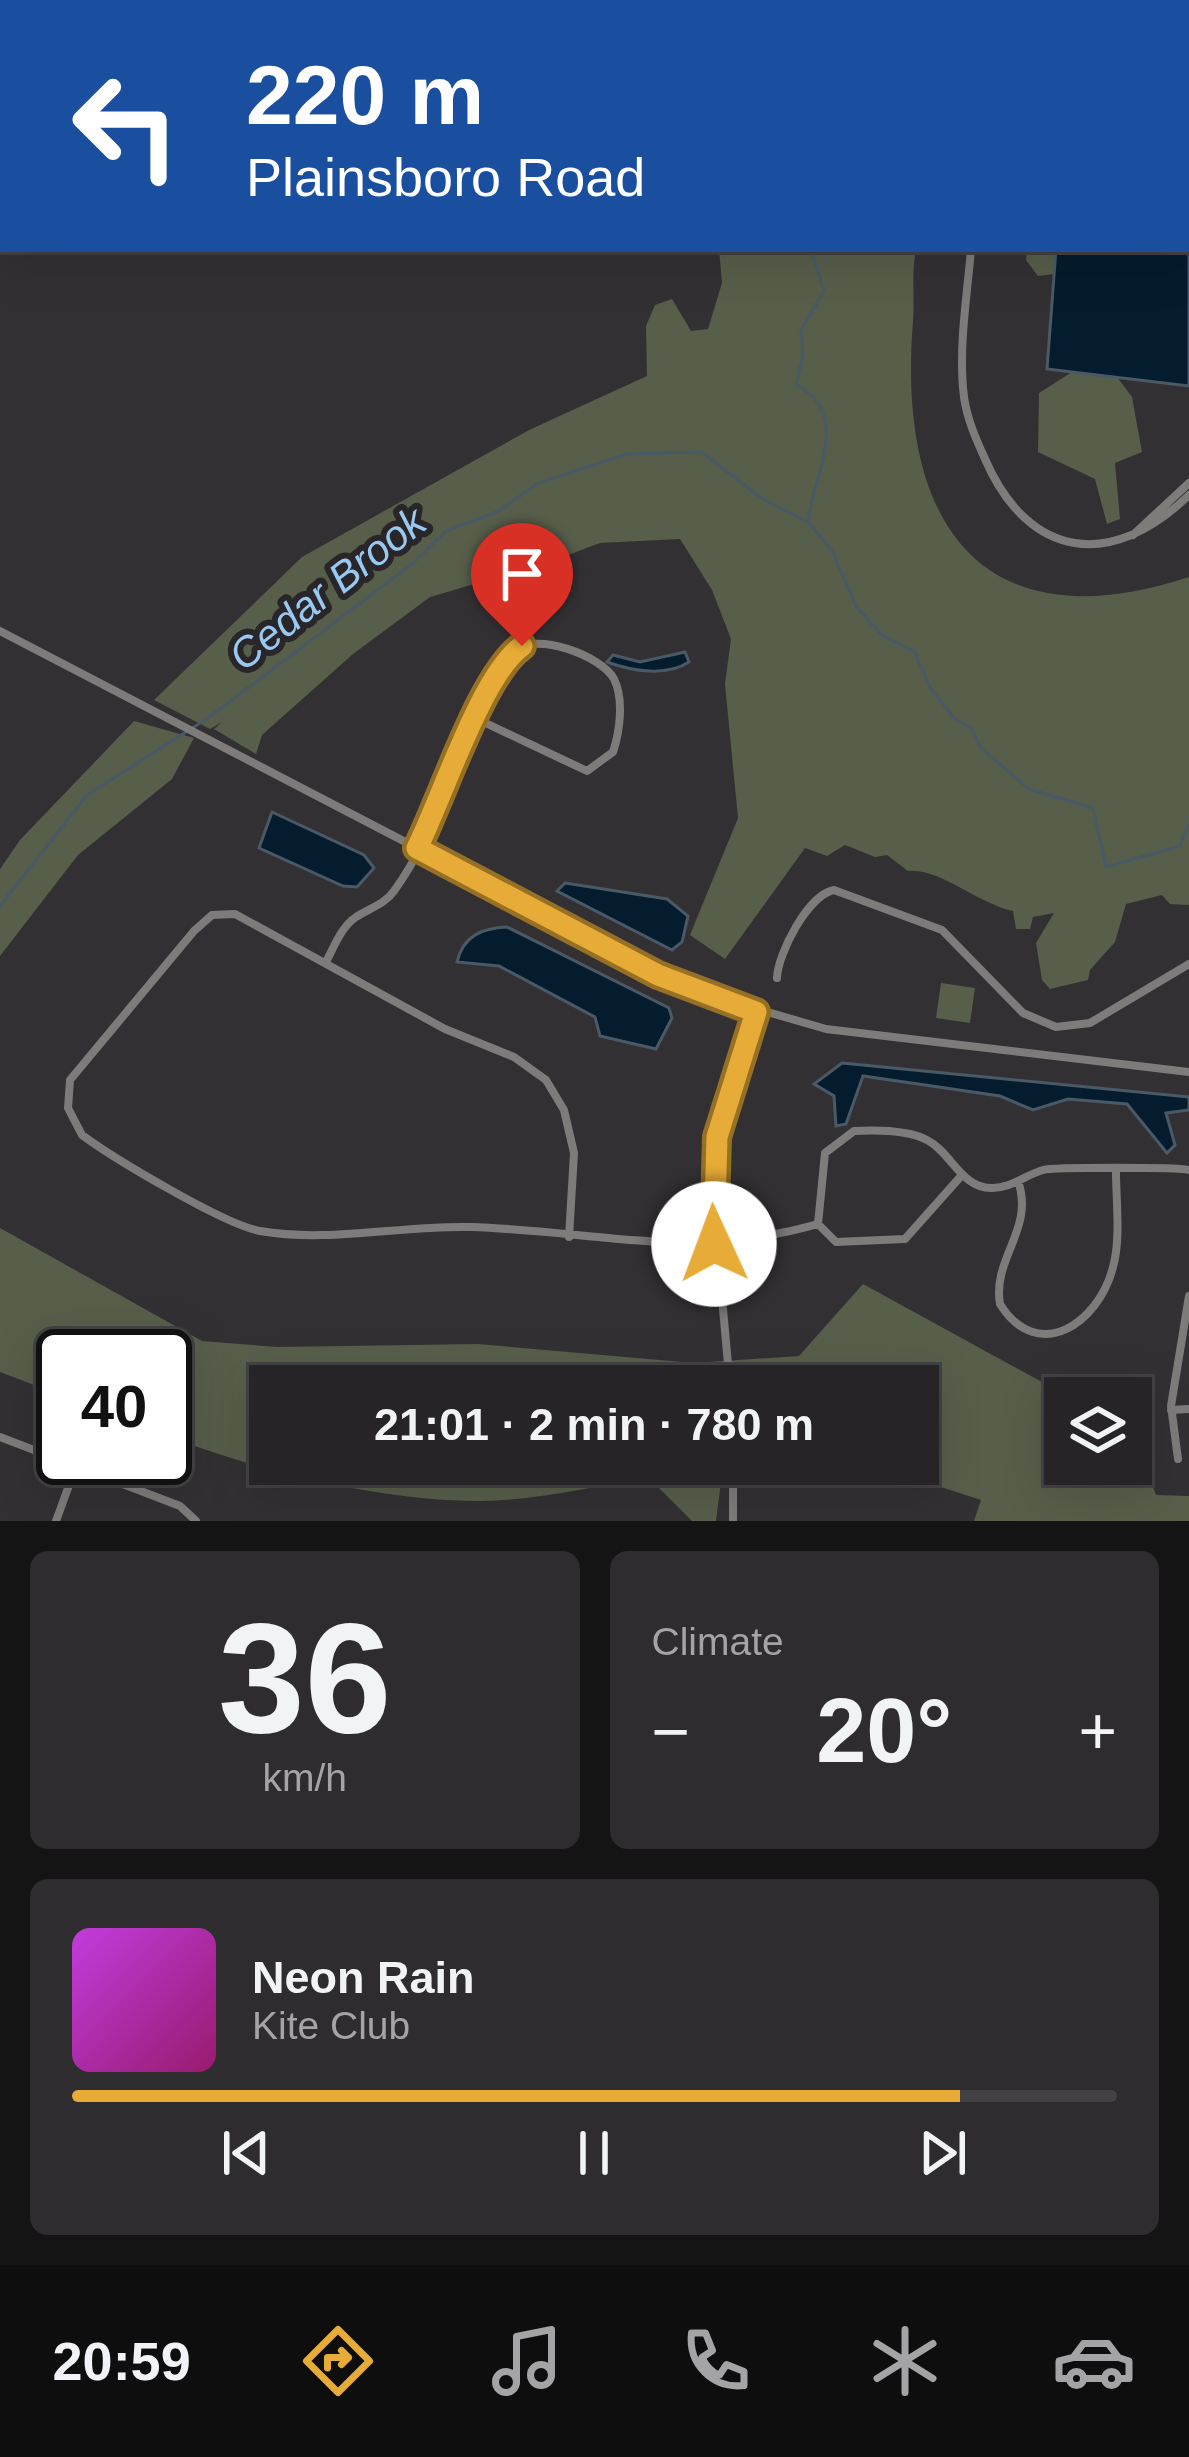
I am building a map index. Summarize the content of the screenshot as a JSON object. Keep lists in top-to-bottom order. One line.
{"water":["Cedar Brook"],"page":{"turn":["220 m","Plainsboro Road"],"limit":"40","trip":"21:01 · 2 min · 780 m","tile":[["36","km/h"],"Climate"],"heat":["−","20°","+"],"song":["Neon Rain","Kite Club"],"tabs":"20:59"}}
